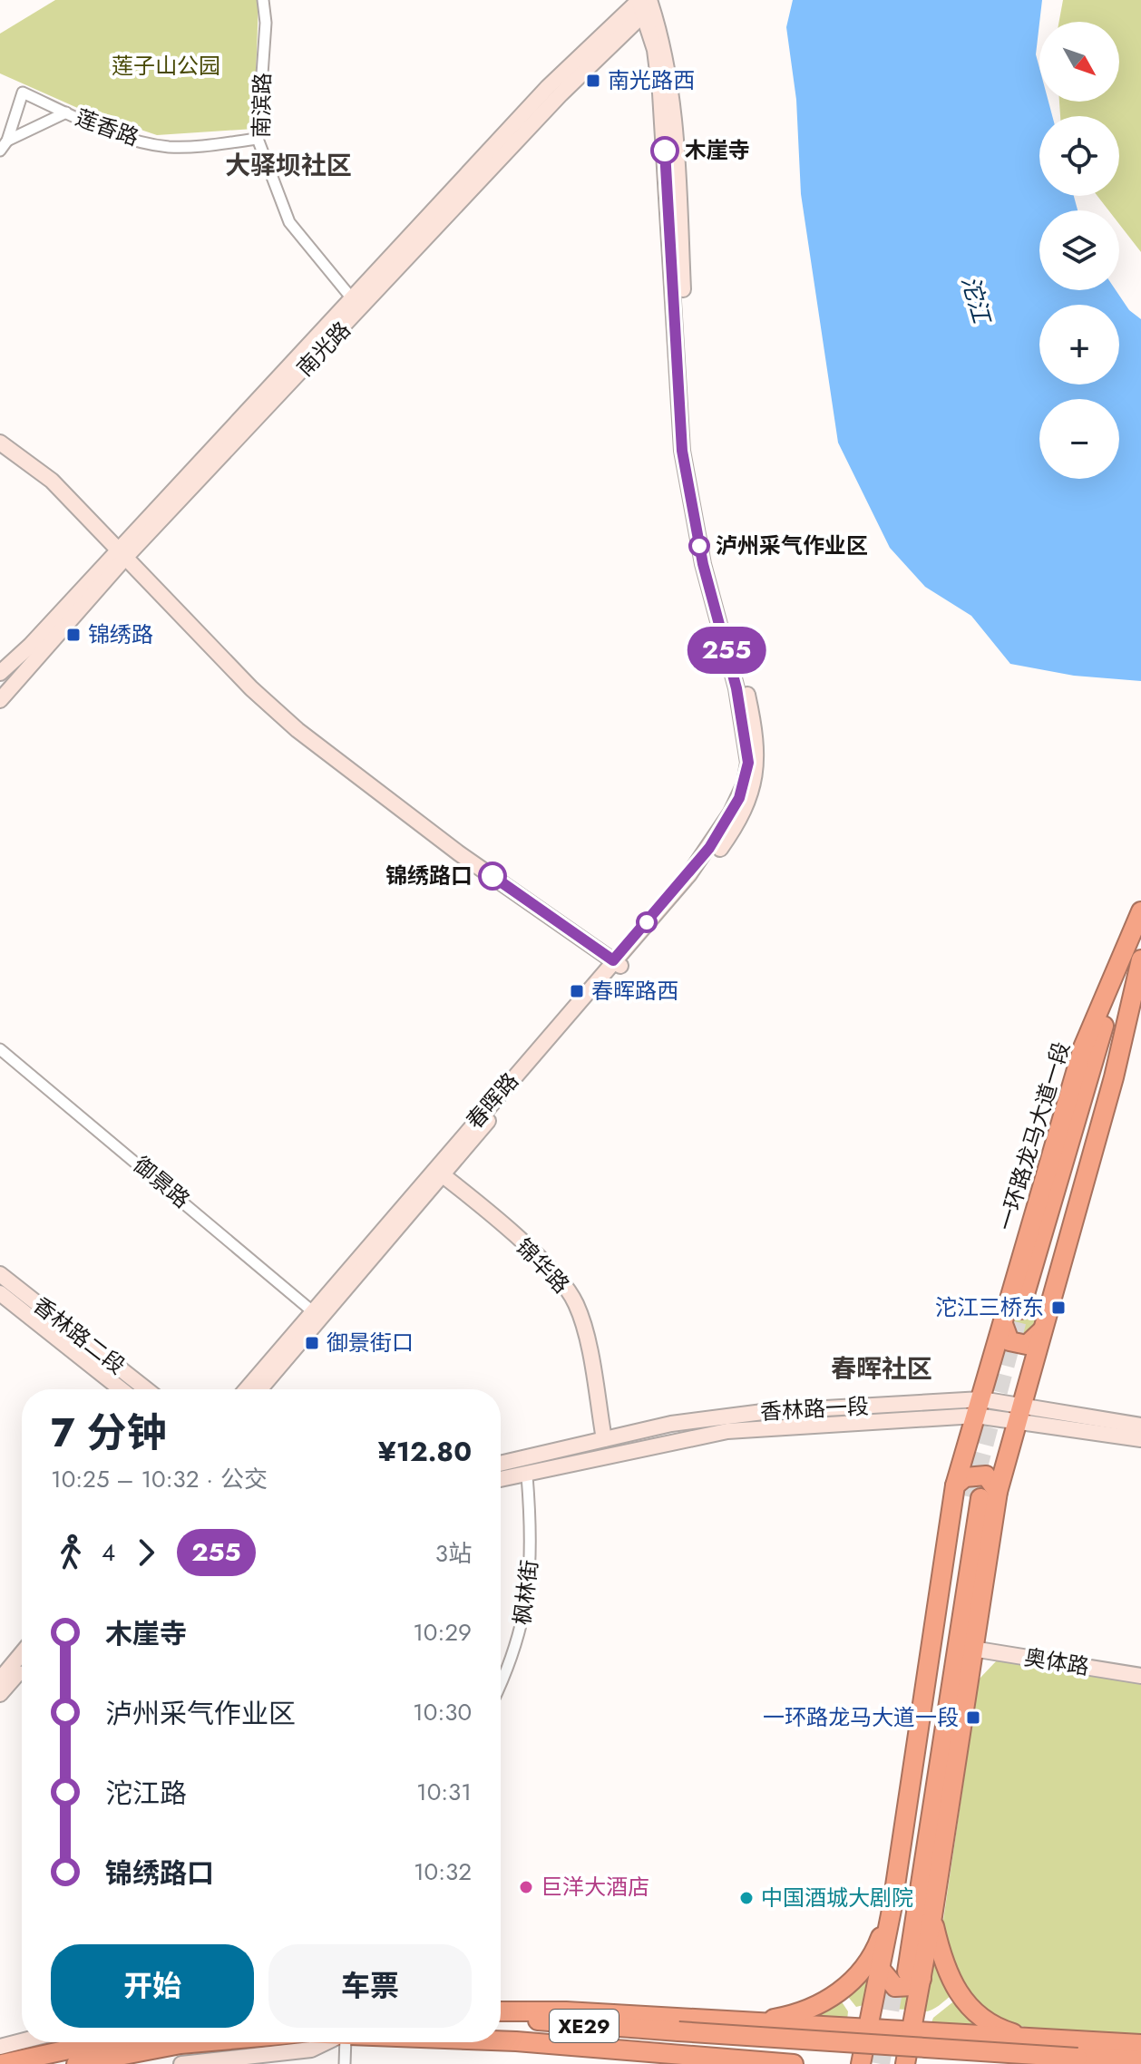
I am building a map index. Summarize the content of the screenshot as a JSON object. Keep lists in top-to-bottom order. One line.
{"streets":{"highway":["一环路龙马大道一段","XE29"],"street":["南滨路","莲香路","南光路","春晖路","御景路","锦华路","香林路二段","香林路一段","枫林街","奥体路"]},"crossings":[["南滨路","莲香路"],["南滨路","南光路"],["南光路","春晖路"],["春晖路","御景路"],["春晖路","锦华路"],["一环路龙马大道一段","香林路一段"],["一环路龙马大道一段","奥体路"],["锦华路","香林路一段"],["香林路一段","枫林街"]],"districts":["大驿坝社区","春晖社区"],"water":["沱江"],"parks":["莲子山公园"],"places":{"transit":["南光路西","锦绣路","春晖路西","沱江三桥东","御景街口","一环路龙马大道一段"],"other":["木崖寺","泸州采气作业区","锦绣路口","巨洋大酒店","中国酒城大剧院"]},"lines":["bus line 255"],"north":"bottom right","page":{"on_map":"255","map_buttons":["+","−"],"heading":["7 分钟","10:25 – 10:32 · 公交","¥12.80"],"legs":["4","255","3站"],"list":[{"name":"木崖寺","value":"10:29"},{"name":"泸州采气作业区","value":"10:30"},{"name":"沱江路","value":"10:31"},{"name":"锦绣路口","value":"10:32"}],"buttons":["开始","车票"]}}
